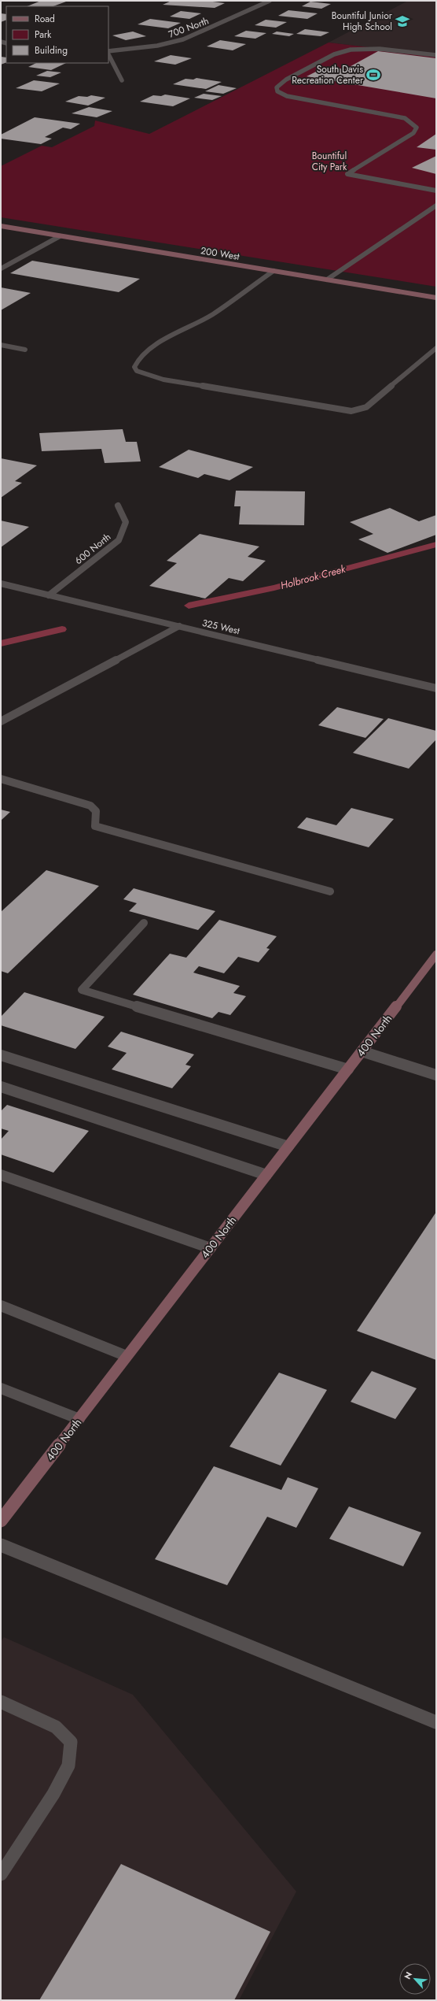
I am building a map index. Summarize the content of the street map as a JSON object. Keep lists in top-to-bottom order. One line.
{"streets":{"main road":["200 West","400 North"],"street":["700 North","600 North","325 West"]},"crossings":[["600 North","325 West"]],"water":["Holbrook Creek"],"parks":["Bountiful City Park"],"places":{"school or university":["Bountiful Junior High School"],"sports":["South Davis Recreation Center"]},"legend":["Road","Park","Building"],"north":"top left"}
